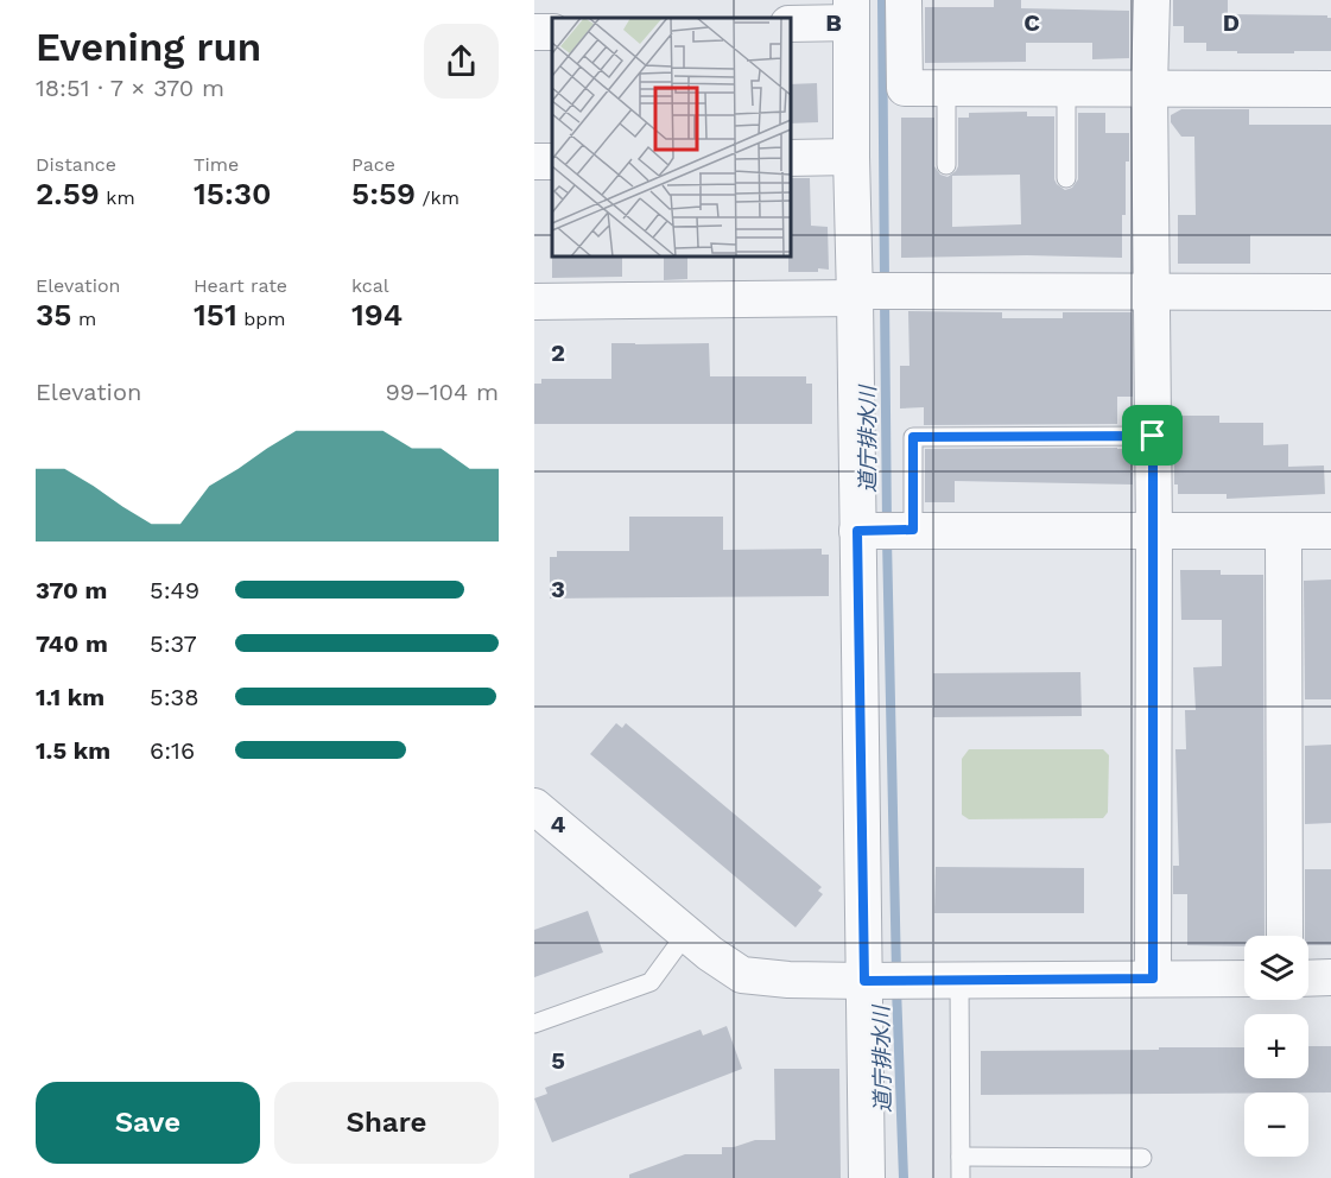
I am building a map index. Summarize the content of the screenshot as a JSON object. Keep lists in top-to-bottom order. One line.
{"water":["道庁排水川"],"page":{"heading":["Evening run","18:51 · 7 × 370 m"],"stats":[["Distance","2.59 km"],["Time","15:30"],["Pace","5:59 /km"],["Elevation","35 m"],["Heart rate","151 bpm"],["kcal","194"]],"chart":["Elevation","99–104 m"],"list":[{"name":"370 m","note":"5:49"},{"name":"740 m","note":"5:37"},{"name":"1.1 km","note":"5:38"},{"name":"1.5 km","note":"6:16"}],"map_buttons":["+","−"],"buttons":["Save","Share"]},"grid":{"columns":["B","C","D"],"rows":["2","3","4","5"]}}
